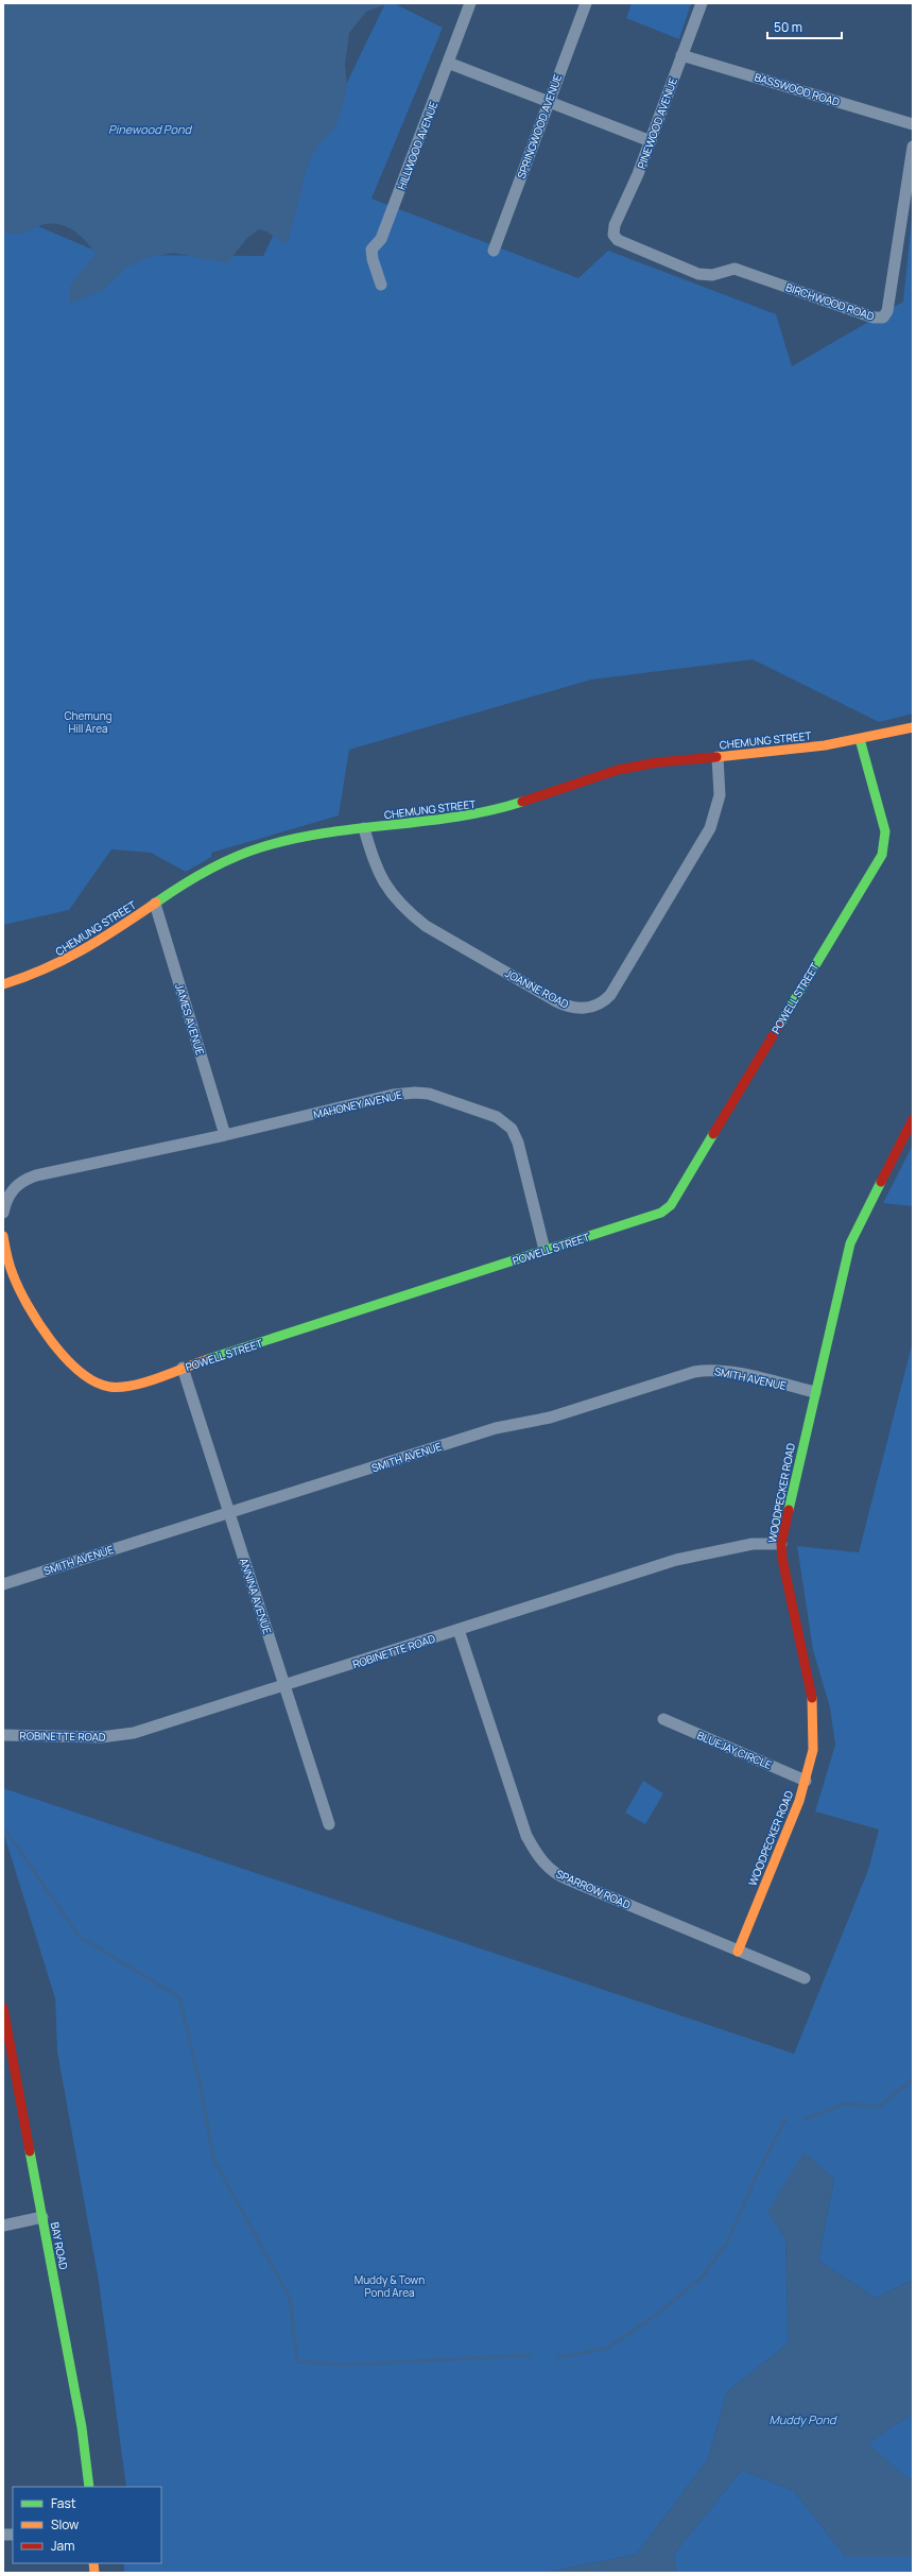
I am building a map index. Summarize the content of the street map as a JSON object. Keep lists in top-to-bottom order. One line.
{"streets":{"street":["BASSWOOD ROAD","PINEWOOD AVENUE","SPRINGWOOD AVENUE","HILLWOOD AVENUE","BIRCHWOOD ROAD","CHEMUNG STREET","JOANNE ROAD","POWELL STREET","JAMES AVENUE","MAHONEY AVENUE","SMITH AVENUE","WOODPECKER ROAD","ANNINA AVENUE","ROBINETTE ROAD","BLUEJAY CIRCLE","SPARROW ROAD","BAY ROAD"]},"crossings":[["BASSWOOD ROAD","PINEWOOD AVENUE"],["PINEWOOD AVENUE","BIRCHWOOD ROAD"],["CHEMUNG STREET","JOANNE ROAD"],["CHEMUNG STREET","POWELL STREET"],["CHEMUNG STREET","JAMES AVENUE"],["POWELL STREET","MAHONEY AVENUE"],["POWELL STREET","ANNINA AVENUE"],["JAMES AVENUE","MAHONEY AVENUE"],["SMITH AVENUE","WOODPECKER ROAD"],["SMITH AVENUE","ANNINA AVENUE"],["WOODPECKER ROAD","ROBINETTE ROAD"],["WOODPECKER ROAD","BLUEJAY CIRCLE"],["WOODPECKER ROAD","SPARROW ROAD"],["ANNINA AVENUE","ROBINETTE ROAD"],["ROBINETTE ROAD","SPARROW ROAD"]],"water":["Pinewood Pond","Muddy Pond"],"parks":["Chemung Hill Area","Muddy & Town Pond Area"],"legend":["Fast","Slow","Jam"],"scale_bar":"50 m"}
